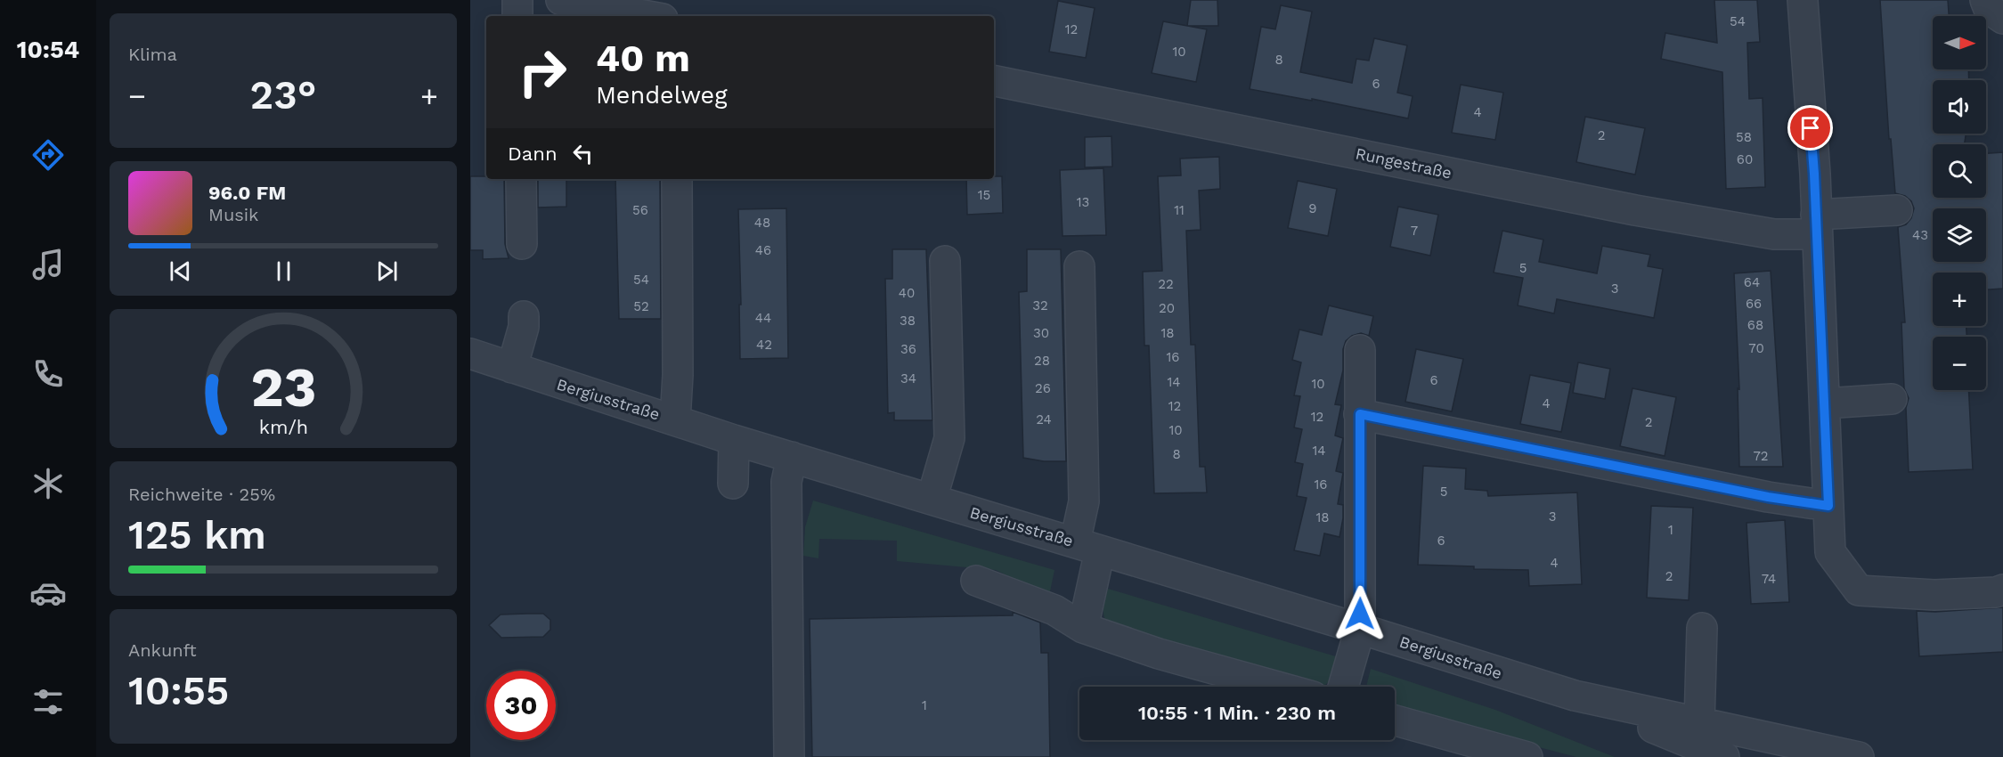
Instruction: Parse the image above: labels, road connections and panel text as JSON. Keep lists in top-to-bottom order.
{
  "streets": {
    "street": ["Rungestraße", "Bergiusstraße"]
  },
  "house_numbers": [
    "54",
    "12",
    "10",
    "8",
    "6",
    "4",
    "2",
    "58",
    "60",
    "15",
    "13",
    "9",
    "56",
    "11",
    "48",
    "7",
    "43",
    "46",
    "5",
    "54",
    "64",
    "22",
    "3",
    "40",
    "66",
    "32",
    "52",
    "20",
    "44",
    "38",
    "68",
    "30",
    "18",
    "42",
    "70",
    "36",
    "16",
    "28",
    "34",
    "6",
    "14",
    "10",
    "26",
    "4",
    "12",
    "12",
    "24",
    "2",
    "10",
    "14",
    "8",
    "72",
    "16",
    "5",
    "3",
    "18",
    "1",
    "6",
    "4",
    "2",
    "74",
    "1"
  ],
  "north": "right",
  "page": {
    "tabs": "10:54",
    "tile": [
      "Klima",
      ["Reichweite · 25%", "125 km"],
      ["Ankunft", "10:55"]
    ],
    "map_buttons": ["+", "−"],
    "turn": ["40 m", "Mendelweg"],
    "heat": ["−", "23°", "+"],
    "then": "Dann",
    "song": ["96.0 FM", "Musik"],
    "limit": "30",
    "trip": "10:55 · 1 Min. · 230 m",
    "gauge": ["23", "km/h"]
  }
}
